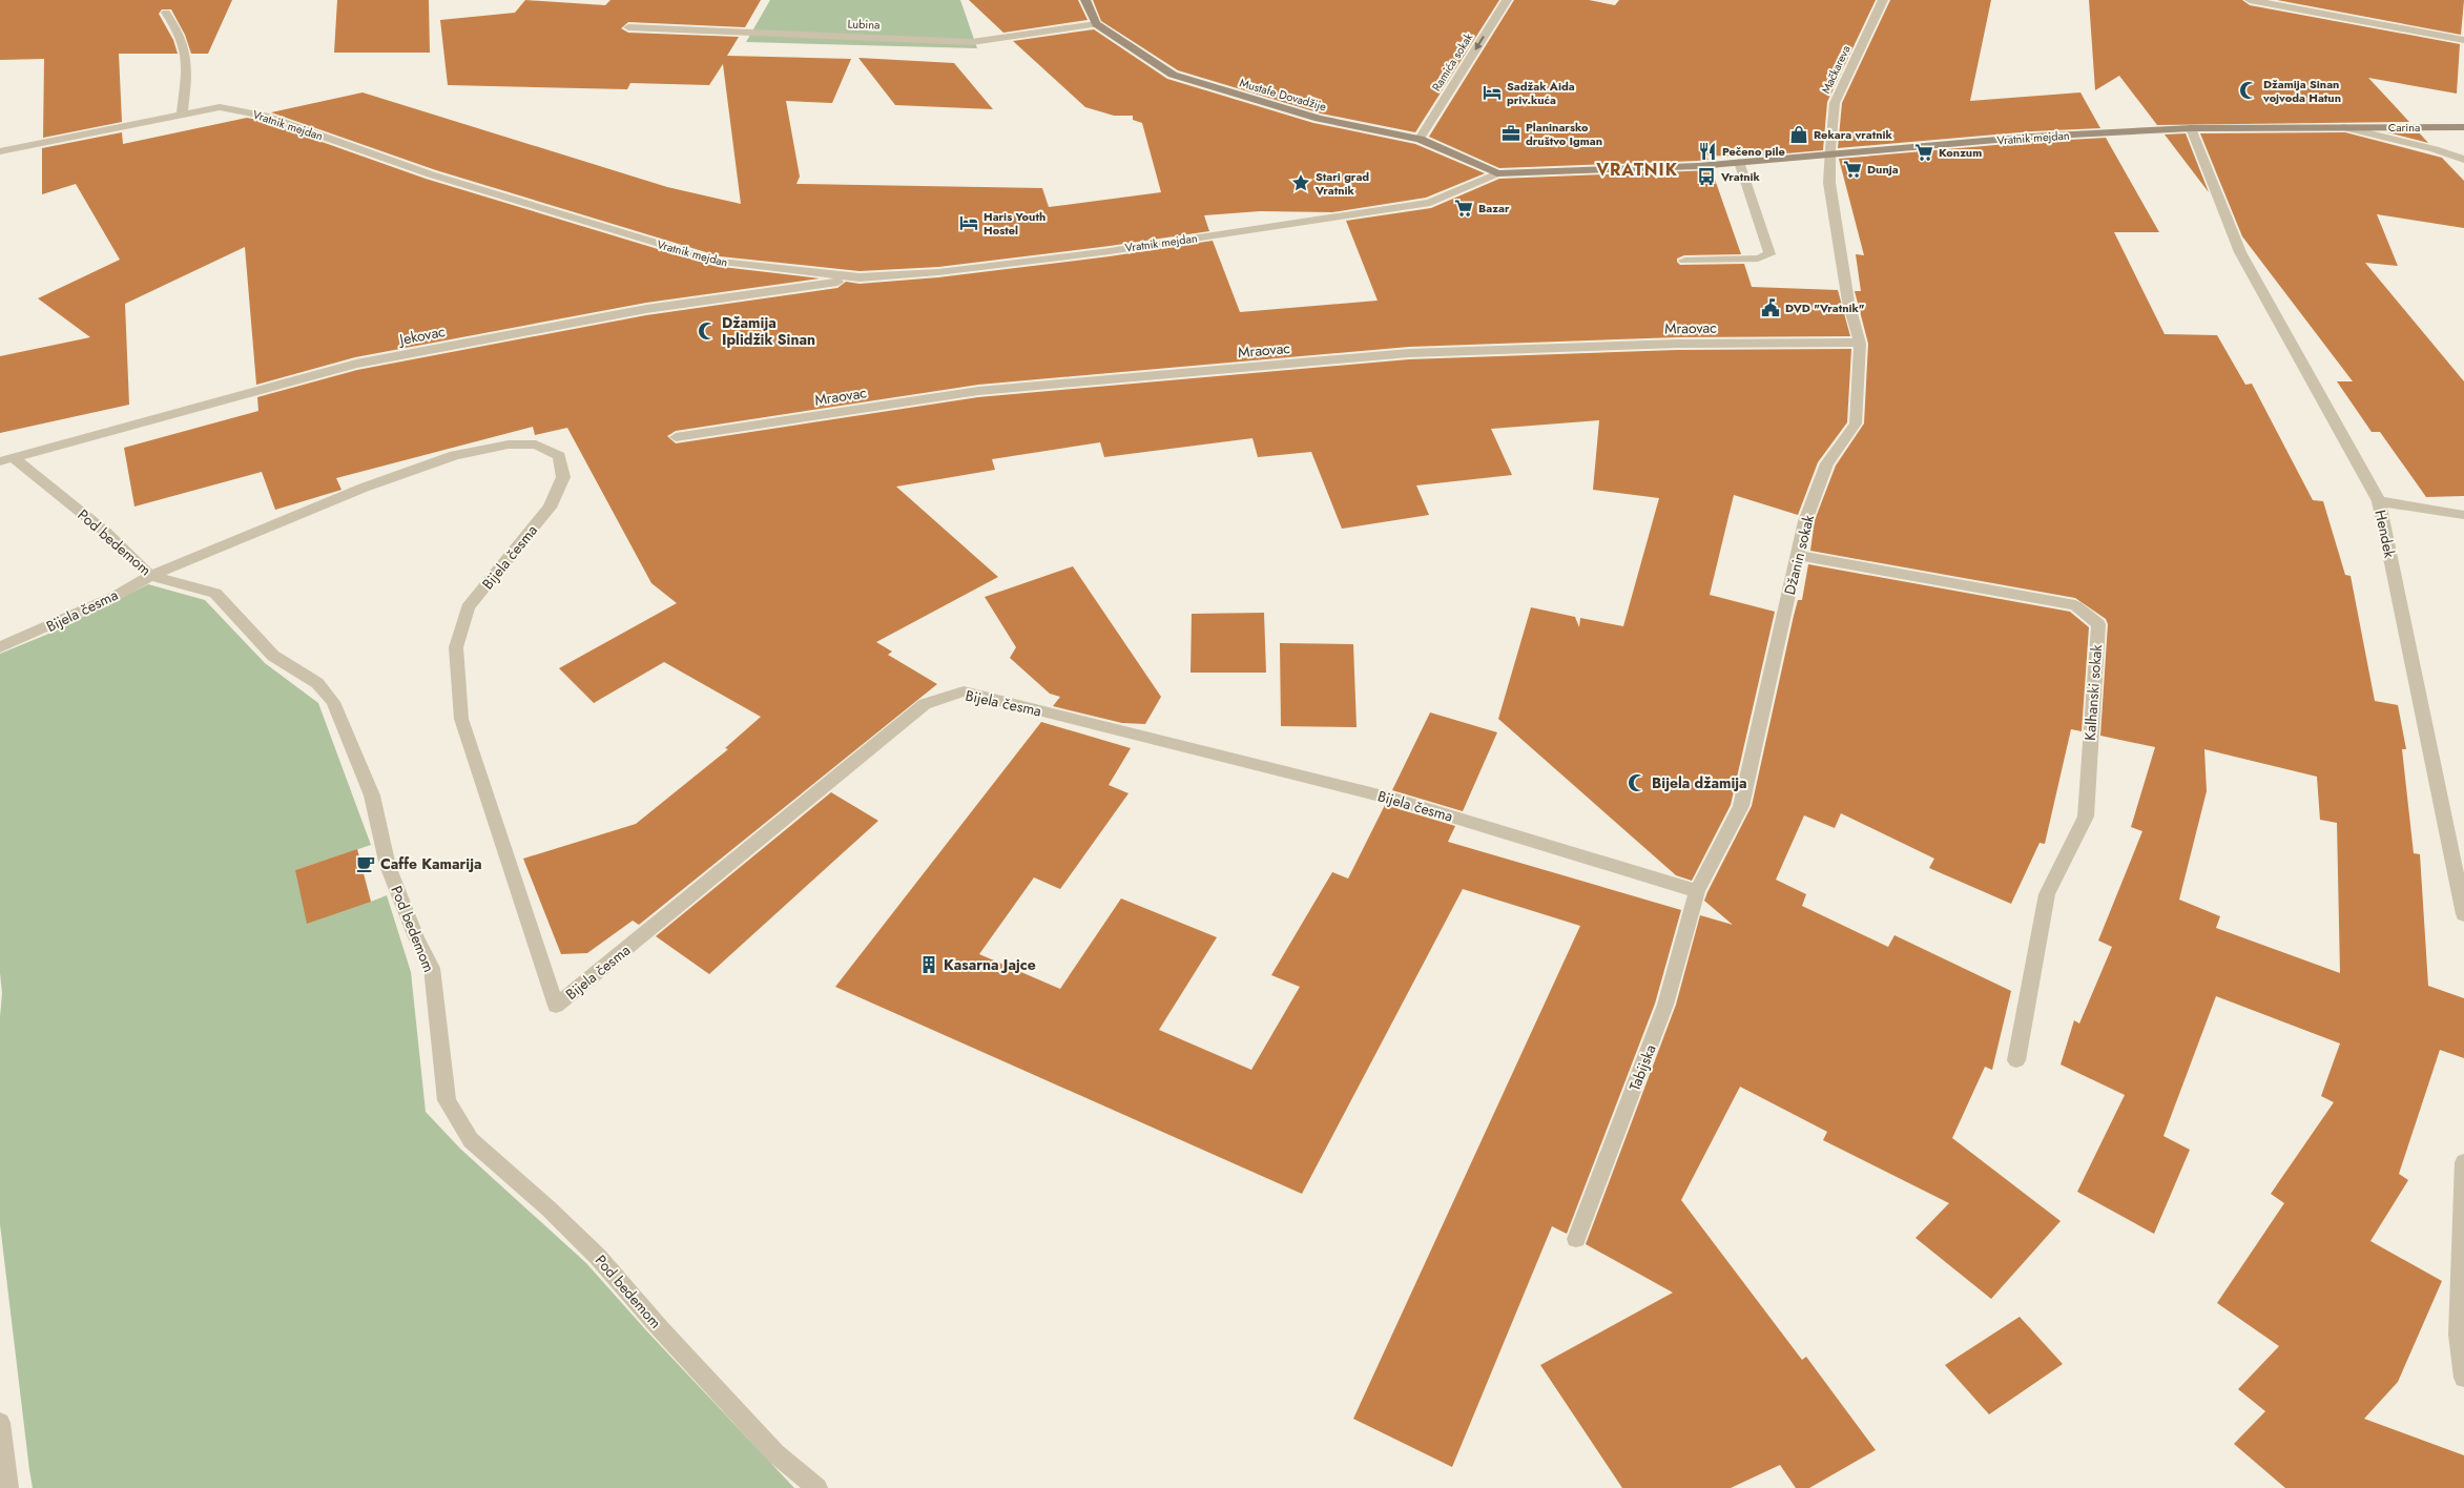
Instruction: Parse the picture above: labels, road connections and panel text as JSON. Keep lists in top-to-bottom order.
{
  "streets": {
    "street": [
      "Lubina",
      "Ramića sokak",
      "Mačkareva",
      "Mustafe Dovadžije",
      "Vratnik mejdan",
      "Carina",
      "Mraovac",
      "Jekovac",
      "Hendek",
      "Pod bedemom",
      "Džanin sokak",
      "Bijela česma",
      "Kalhanski sokak",
      "Tabijska"
    ]
  },
  "crossings": [
    ["Lubina", "Mustafe Dovadžije"],
    ["Ramića sokak", "Mustafe Dovadžije"],
    ["Mačkareva", "Vratnik mejdan"],
    ["Mačkareva", "Džanin sokak"],
    ["Mustafe Dovadžije", "Vratnik mejdan"],
    ["Vratnik mejdan", "Carina"],
    ["Vratnik mejdan", "Jekovac"],
    ["Vratnik mejdan", "Hendek"],
    ["Vratnik mejdan", "Džanin sokak"],
    ["Mraovac", "Džanin sokak"],
    ["Jekovac", "Pod bedemom"],
    ["Pod bedemom", "Bijela česma"],
    ["Džanin sokak", "Bijela česma"],
    ["Džanin sokak", "Kalhanski sokak"],
    ["Džanin sokak", "Tabijska"],
    ["Bijela česma", "Tabijska"]
  ],
  "one_way": ["Ramića sokak"],
  "districts": ["VRATNIK"],
  "places": {
    "mosque": ["Džamija Sinan vojvoda Hatun", "Džamija Iplidžik Sinan", "Bijela džamija"],
    "hotel": ["Sadžak Aida priv.kuća", "Haris Youth Hostel"],
    "office": ["Planinarsko društvo Igman"],
    "shop": ["Rekara vratnik"],
    "restaurant": ["Pečeno pile"],
    "supermarket": ["Konzum", "Dunja", "Bazar"],
    "bus stop": ["Vratnik"],
    "place": ["Stari grad Vratnik"],
    "public building": ["DVD \"Vratnik\""],
    "cafe": ["Caffe Kamarija"],
    "building": ["Kasarna Jajce"]
  }
}
